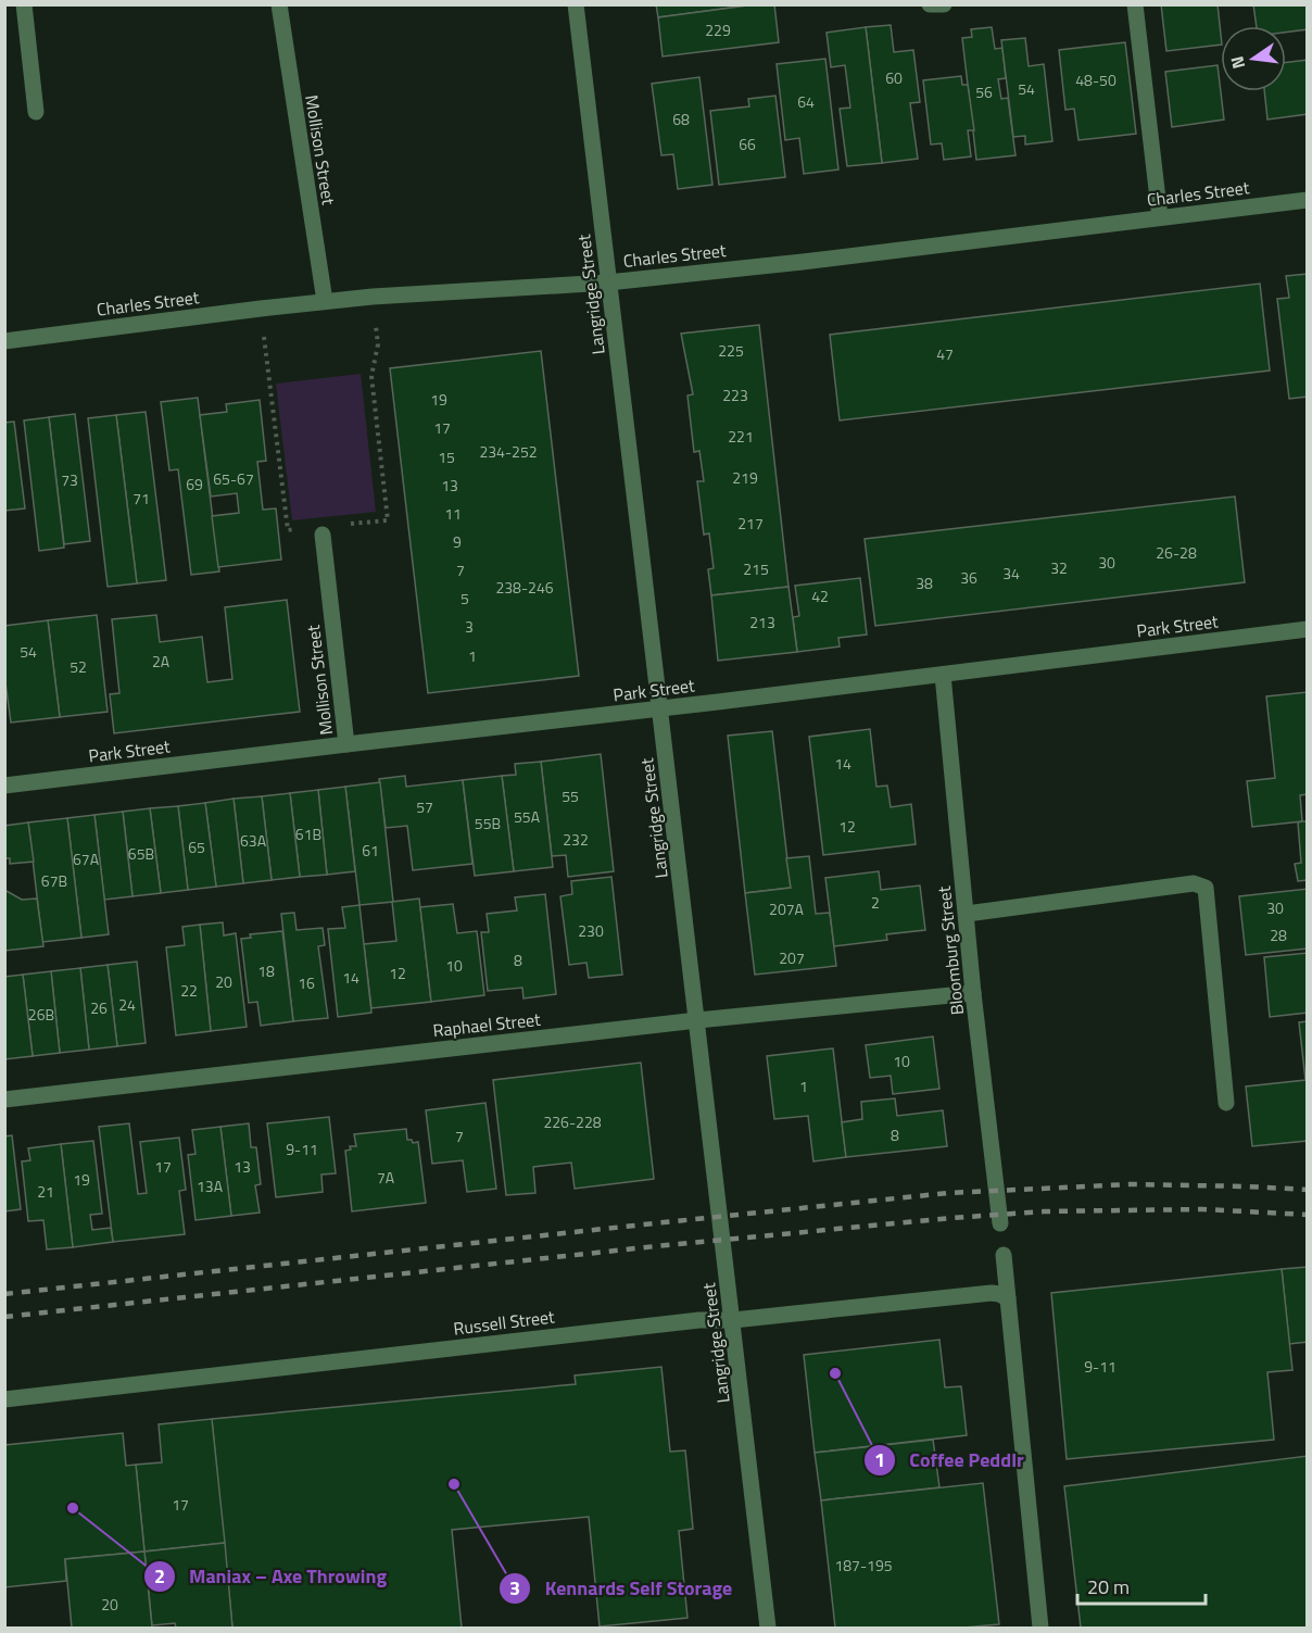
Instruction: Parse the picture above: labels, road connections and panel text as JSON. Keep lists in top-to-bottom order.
{
  "streets": {
    "street": [
      "Mollison Street",
      "Charles Street",
      "Langridge Street",
      "Park Street",
      "Bloomburg Street",
      "Raphael Street",
      "Russell Street"
    ]
  },
  "crossings": [
    ["Mollison Street", "Charles Street"],
    ["Mollison Street", "Park Street"],
    ["Charles Street", "Langridge Street"],
    ["Langridge Street", "Park Street"],
    ["Langridge Street", "Raphael Street"],
    ["Langridge Street", "Russell Street"],
    ["Park Street", "Bloomburg Street"],
    ["Bloomburg Street", "Raphael Street"]
  ],
  "places": ["Coffee Peddlr", "Kennards Self Storage", "Maniax – Axe Throwing"],
  "house_numbers": [
    "229",
    "60",
    "48-50",
    "54",
    "56",
    "64",
    "68",
    "66",
    "225",
    "47",
    "223",
    "19",
    "17",
    "221",
    "234-252",
    "15",
    "219",
    "65-67",
    "73",
    "69",
    "13",
    "71",
    "11",
    "217",
    "9",
    "26-28",
    "30",
    "32",
    "215",
    "7",
    "34",
    "36",
    "38",
    "238-246",
    "42",
    "5",
    "213",
    "3",
    "54",
    "1",
    "2A",
    "52",
    "14",
    "55",
    "57",
    "55A",
    "55B",
    "12",
    "61B",
    "232",
    "63A",
    "65",
    "61",
    "65B",
    "67A",
    "67B",
    "2",
    "30",
    "207A",
    "230",
    "28",
    "207",
    "8",
    "10",
    "18",
    "12",
    "14",
    "20",
    "16",
    "22",
    "24",
    "26",
    "26B",
    "10",
    "1",
    "226-228",
    "8",
    "7",
    "9-11",
    "17",
    "13",
    "7A",
    "19",
    "13A",
    "21",
    "9-11",
    "17",
    "187-195",
    "20"
  ],
  "scale_bar": "20 m",
  "north": "left"
}
